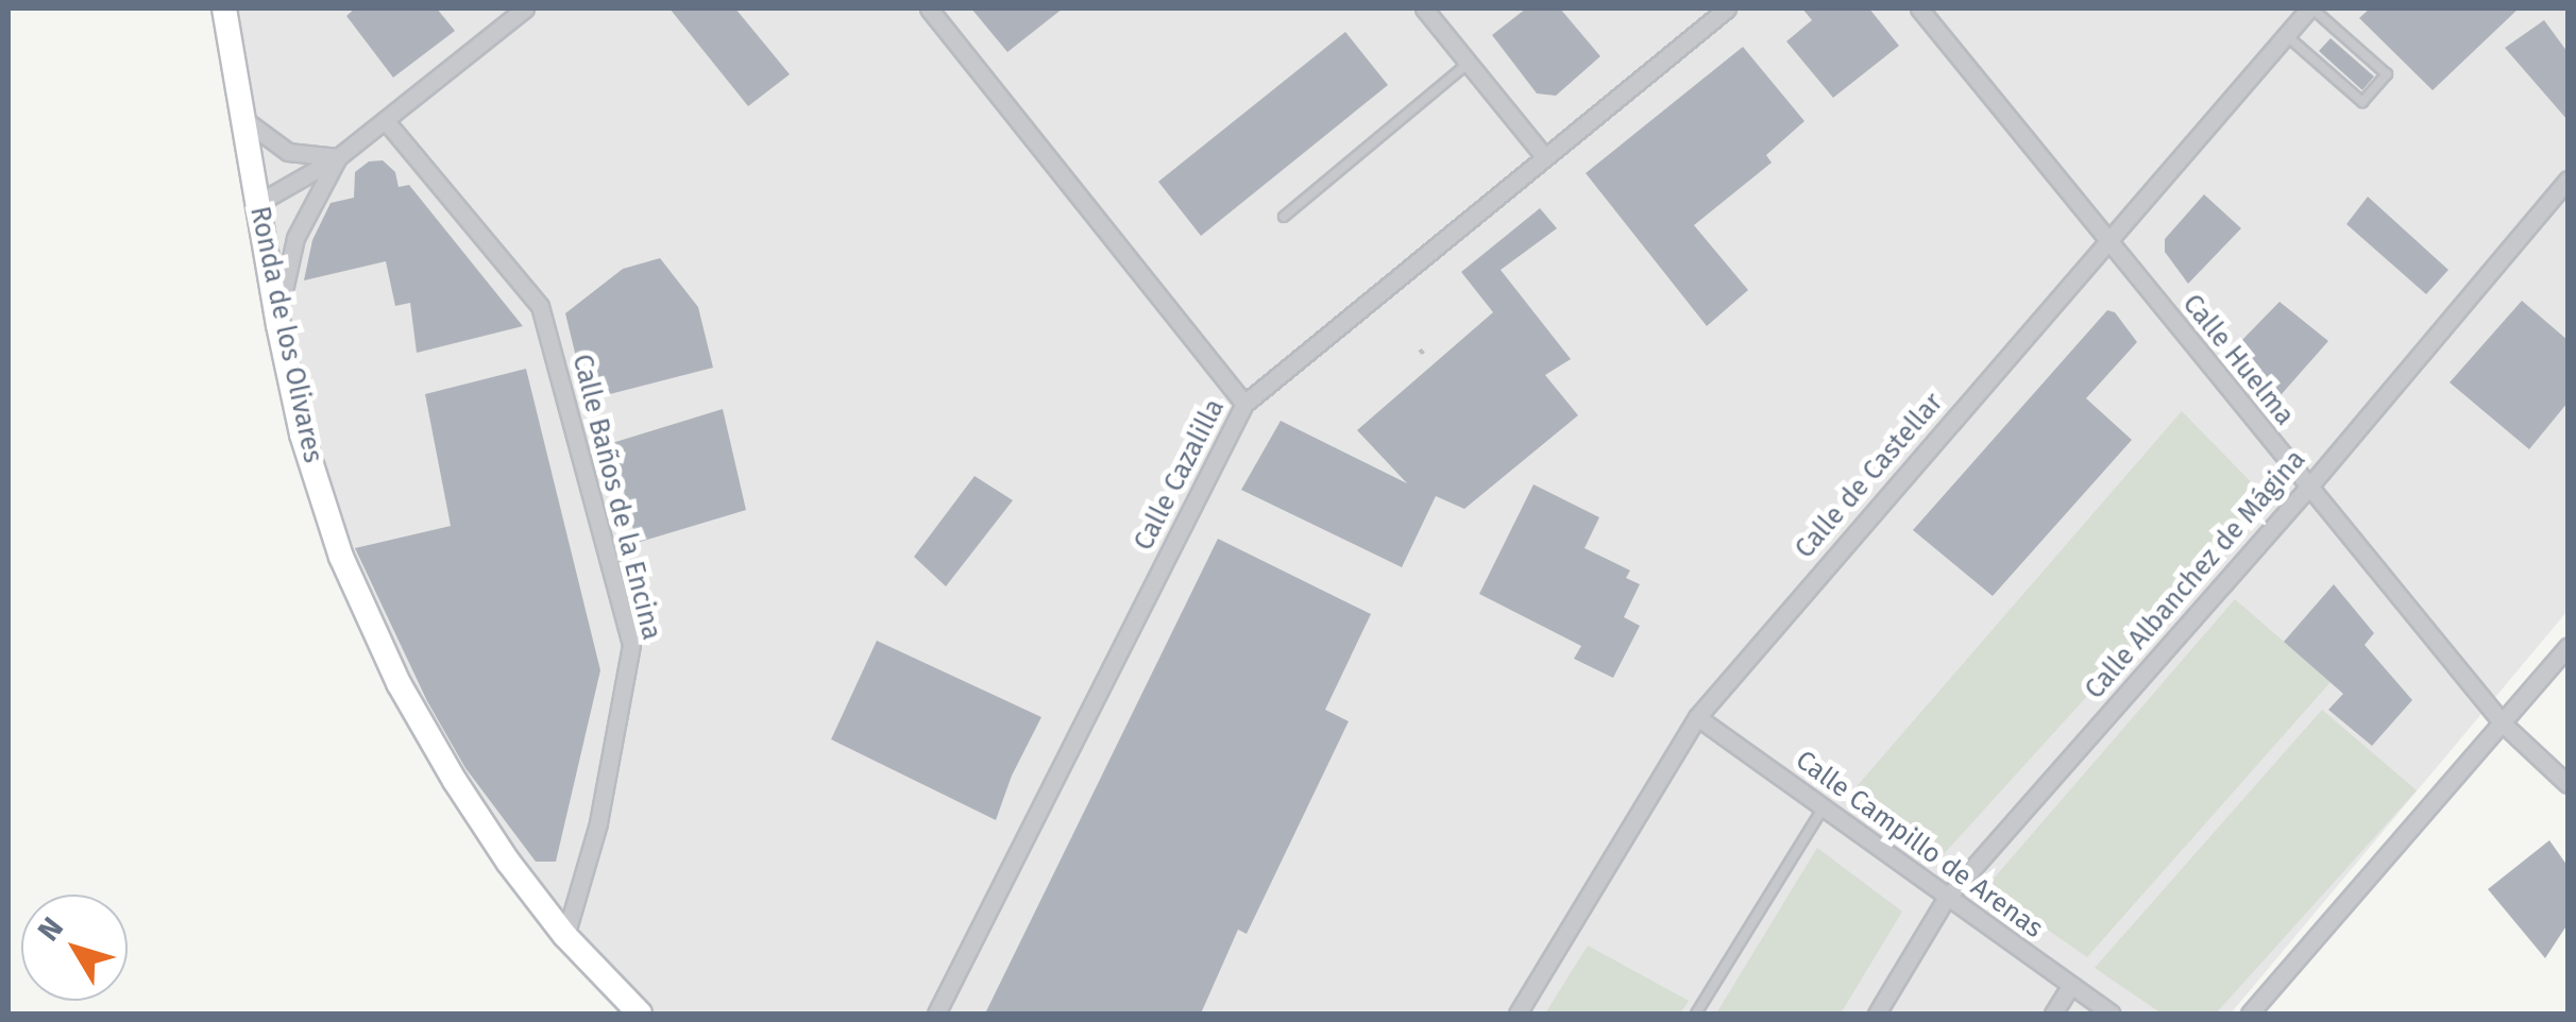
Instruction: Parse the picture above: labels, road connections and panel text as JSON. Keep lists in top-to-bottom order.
{
  "streets": {
    "main road": ["Ronda de los Olivares"],
    "street": [
      "Calle Huelma",
      "Calle Cazalilla",
      "Calle de Castellar",
      "Calle Baños de la Encina",
      "Calle Albanchez de Mágina",
      "Calle Campillo de Arenas"
    ]
  },
  "crossings": [
    ["Ronda de los Olivares", "Calle Baños de la Encina"],
    ["Calle Huelma", "Calle de Castellar"],
    ["Calle Huelma", "Calle Albanchez de Mágina"],
    ["Calle de Castellar", "Calle Campillo de Arenas"],
    ["Calle Albanchez de Mágina", "Calle Campillo de Arenas"]
  ],
  "north": "top left"
}
